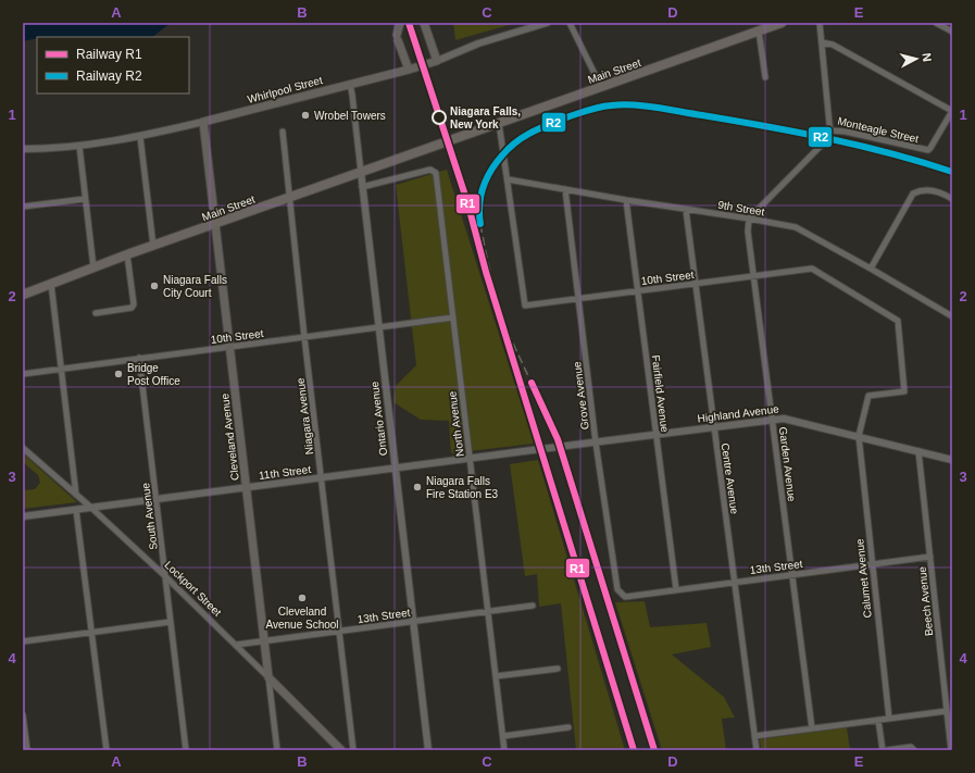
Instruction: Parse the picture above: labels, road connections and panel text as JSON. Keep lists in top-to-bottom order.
{
  "streets": {
    "main road": [
      "Main Street",
      "Whirlpool Street",
      "Cleveland Avenue",
      "Lockport Street"
    ],
    "street": [
      "Monteagle Street",
      "9th Street",
      "10th Street",
      "Fairfield Avenue",
      "Grove Avenue",
      "Highland Avenue",
      "Niagara Avenue",
      "Ontario Avenue",
      "North Avenue",
      "Garden Avenue",
      "11th Street",
      "Centre Avenue",
      "South Avenue",
      "13th Street",
      "Calumet Avenue",
      "Beech Avenue"
    ]
  },
  "crossings": [
    ["Main Street", "Niagara Avenue"],
    ["Main Street", "Ontario Avenue"],
    ["Main Street", "Cleveland Avenue"],
    ["Whirlpool Street", "Ontario Avenue"],
    ["Whirlpool Street", "Cleveland Avenue"],
    ["9th Street", "10th Street"],
    ["9th Street", "Fairfield Avenue"],
    ["9th Street", "Grove Avenue"],
    ["9th Street", "Garden Avenue"],
    ["9th Street", "Centre Avenue"],
    ["10th Street", "Fairfield Avenue"],
    ["10th Street", "Grove Avenue"],
    ["10th Street", "Niagara Avenue"],
    ["10th Street", "Ontario Avenue"],
    ["10th Street", "North Avenue"],
    ["10th Street", "Cleveland Avenue"],
    ["10th Street", "Garden Avenue"],
    ["10th Street", "Centre Avenue"],
    ["10th Street", "South Avenue"],
    ["10th Street", "Calumet Avenue"],
    ["Fairfield Avenue", "Highland Avenue"],
    ["Fairfield Avenue", "13th Street"],
    ["Grove Avenue", "Highland Avenue"],
    ["Grove Avenue", "13th Street"],
    ["Highland Avenue", "Garden Avenue"],
    ["Highland Avenue", "11th Street"],
    ["Highland Avenue", "Centre Avenue"],
    ["Highland Avenue", "Calumet Avenue"],
    ["Highland Avenue", "Beech Avenue"],
    ["Niagara Avenue", "11th Street"],
    ["Niagara Avenue", "13th Street"],
    ["Ontario Avenue", "North Avenue"],
    ["Ontario Avenue", "11th Street"],
    ["Ontario Avenue", "13th Street"],
    ["North Avenue", "11th Street"],
    ["North Avenue", "13th Street"],
    ["Cleveland Avenue", "11th Street"],
    ["Cleveland Avenue", "13th Street"],
    ["Cleveland Avenue", "Lockport Street"],
    ["Garden Avenue", "13th Street"],
    ["11th Street", "South Avenue"],
    ["11th Street", "Lockport Street"],
    ["Centre Avenue", "13th Street"],
    ["South Avenue", "Lockport Street"],
    ["13th Street", "Calumet Avenue"],
    ["13th Street", "Lockport Street"],
    ["13th Street", "Beech Avenue"]
  ],
  "places": [
    "Wrobel Towers",
    "Niagara Falls, New York",
    "Niagara Falls City Court",
    "Bridge Post Office",
    "Niagara Falls Fire Station E3",
    "Cleveland Avenue School"
  ],
  "lines": ["rail line R1", "rail line R2"],
  "legend": ["Railway R1", "Railway R2"],
  "north": "right",
  "grid": {
    "columns": [
      "A",
      "B",
      "C",
      "D",
      "E"
    ],
    "rows": [
      "1",
      "2",
      "3",
      "4"
    ]
  }
}
